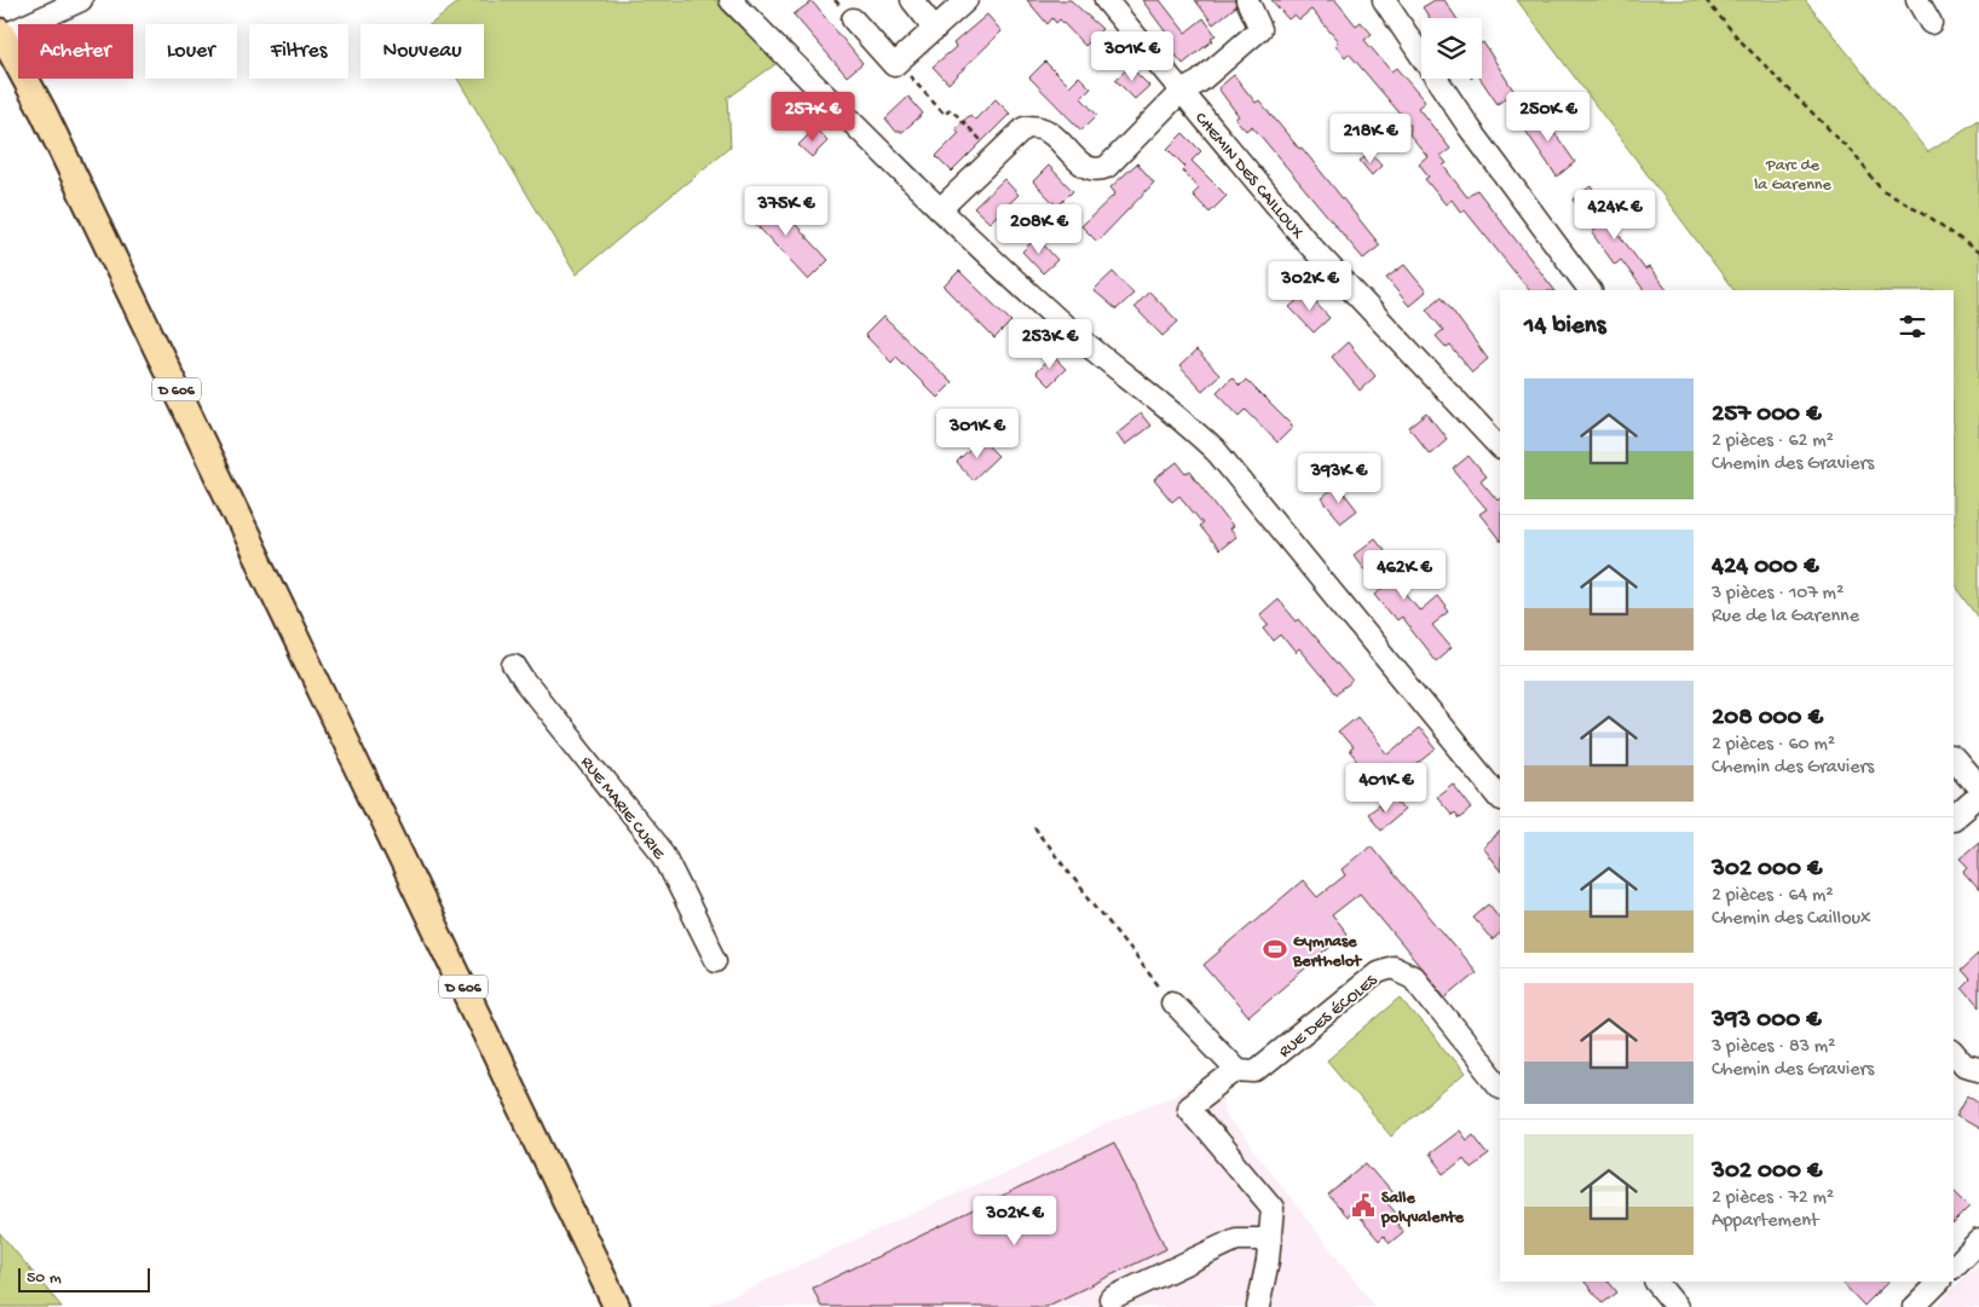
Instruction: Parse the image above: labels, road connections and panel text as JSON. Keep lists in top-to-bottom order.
{
  "streets": {
    "main road": ["D 606"],
    "street": ["CHEMIN DES CAILLOUX", "RUE MARIE CURIE", "RUE DES ÉCOLES"]
  },
  "parks": ["Parc de la Garenne"],
  "places": {
    "sports": ["Gymnase Berthelot"],
    "public building": ["Salle polyvalente"]
  },
  "scale_bar": "50 m",
  "page": {
    "chip": [
      "Acheter",
      "Louer",
      "Filtres",
      "Nouveau"
    ],
    "price": [
      "301K €",
      "257K €",
      "250K €",
      "218K €",
      "375K €",
      "424K €",
      "208K €",
      "302K €",
      "253K €",
      "301K €",
      "393K €",
      "462K €",
      "401K €",
      "302K €"
    ],
    "heading": "14 biens",
    "list": [
      {
        "name": "257 000 €",
        "note": "2 pièces · 62 m² · Chemin des Graviers"
      },
      {
        "name": "424 000 €",
        "note": "3 pièces · 107 m² · Rue de la Garenne"
      },
      {
        "name": "208 000 €",
        "note": "2 pièces · 60 m² · Chemin des Graviers"
      },
      {
        "name": "302 000 €",
        "note": "2 pièces · 64 m² · Chemin des Cailloux"
      },
      {
        "name": "393 000 €",
        "note": "3 pièces · 83 m² · Chemin des Graviers"
      },
      {
        "name": "302 000 €",
        "note": "2 pièces · 72 m² · Appartement"
      }
    ],
    "scale": "50 m"
  }
}
